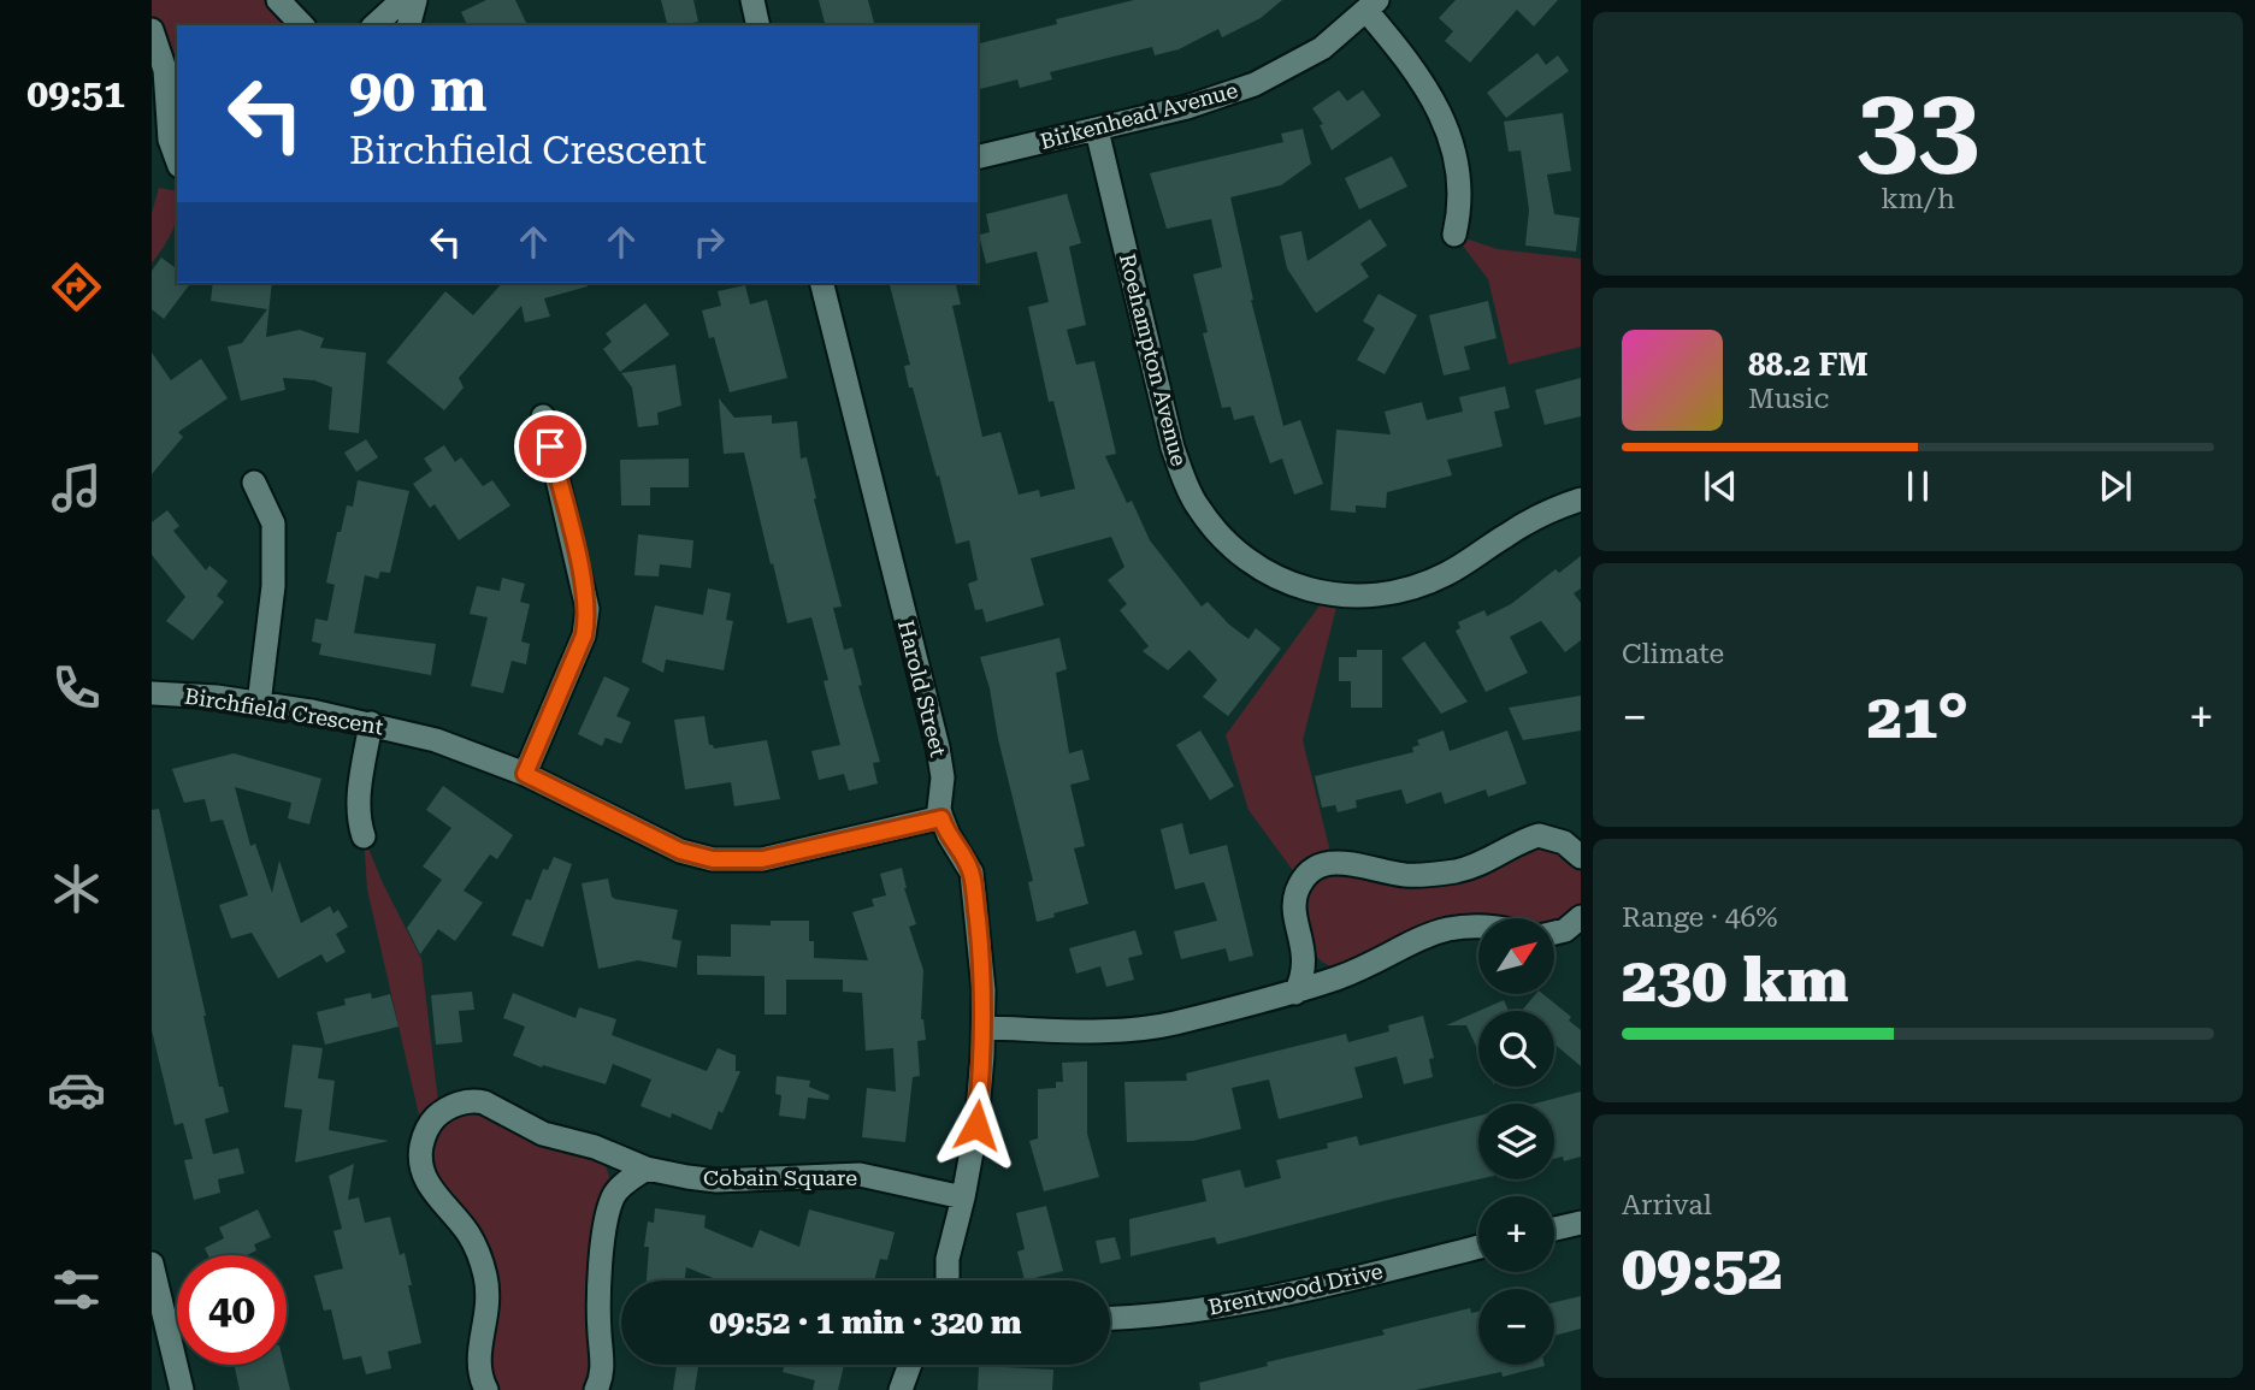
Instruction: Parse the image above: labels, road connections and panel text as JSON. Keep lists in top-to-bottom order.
{
  "streets": {
    "street": [
      "Birkenhead Avenue",
      "Roehampton Avenue",
      "Harold Street",
      "Birchfield Crescent",
      "Cobain Square",
      "Brentwood Drive"
    ]
  },
  "crossings": [
    ["Birkenhead Avenue", "Roehampton Avenue"],
    ["Harold Street", "Birchfield Crescent"]
  ],
  "north": "top right",
  "page": {
    "tabs": "09:51",
    "tile": [
      ["33", "km/h"],
      "Climate",
      ["Range · 46%", "230 km"],
      ["Arrival", "09:52"]
    ],
    "turn": ["90 m", "Birchfield Crescent"],
    "song": ["88.2 FM", "Music"],
    "heat": ["−", "21°", "+"],
    "map_buttons": ["+", "−"],
    "limit": "40",
    "trip": "09:52 · 1 min · 320 m"
  }
}
